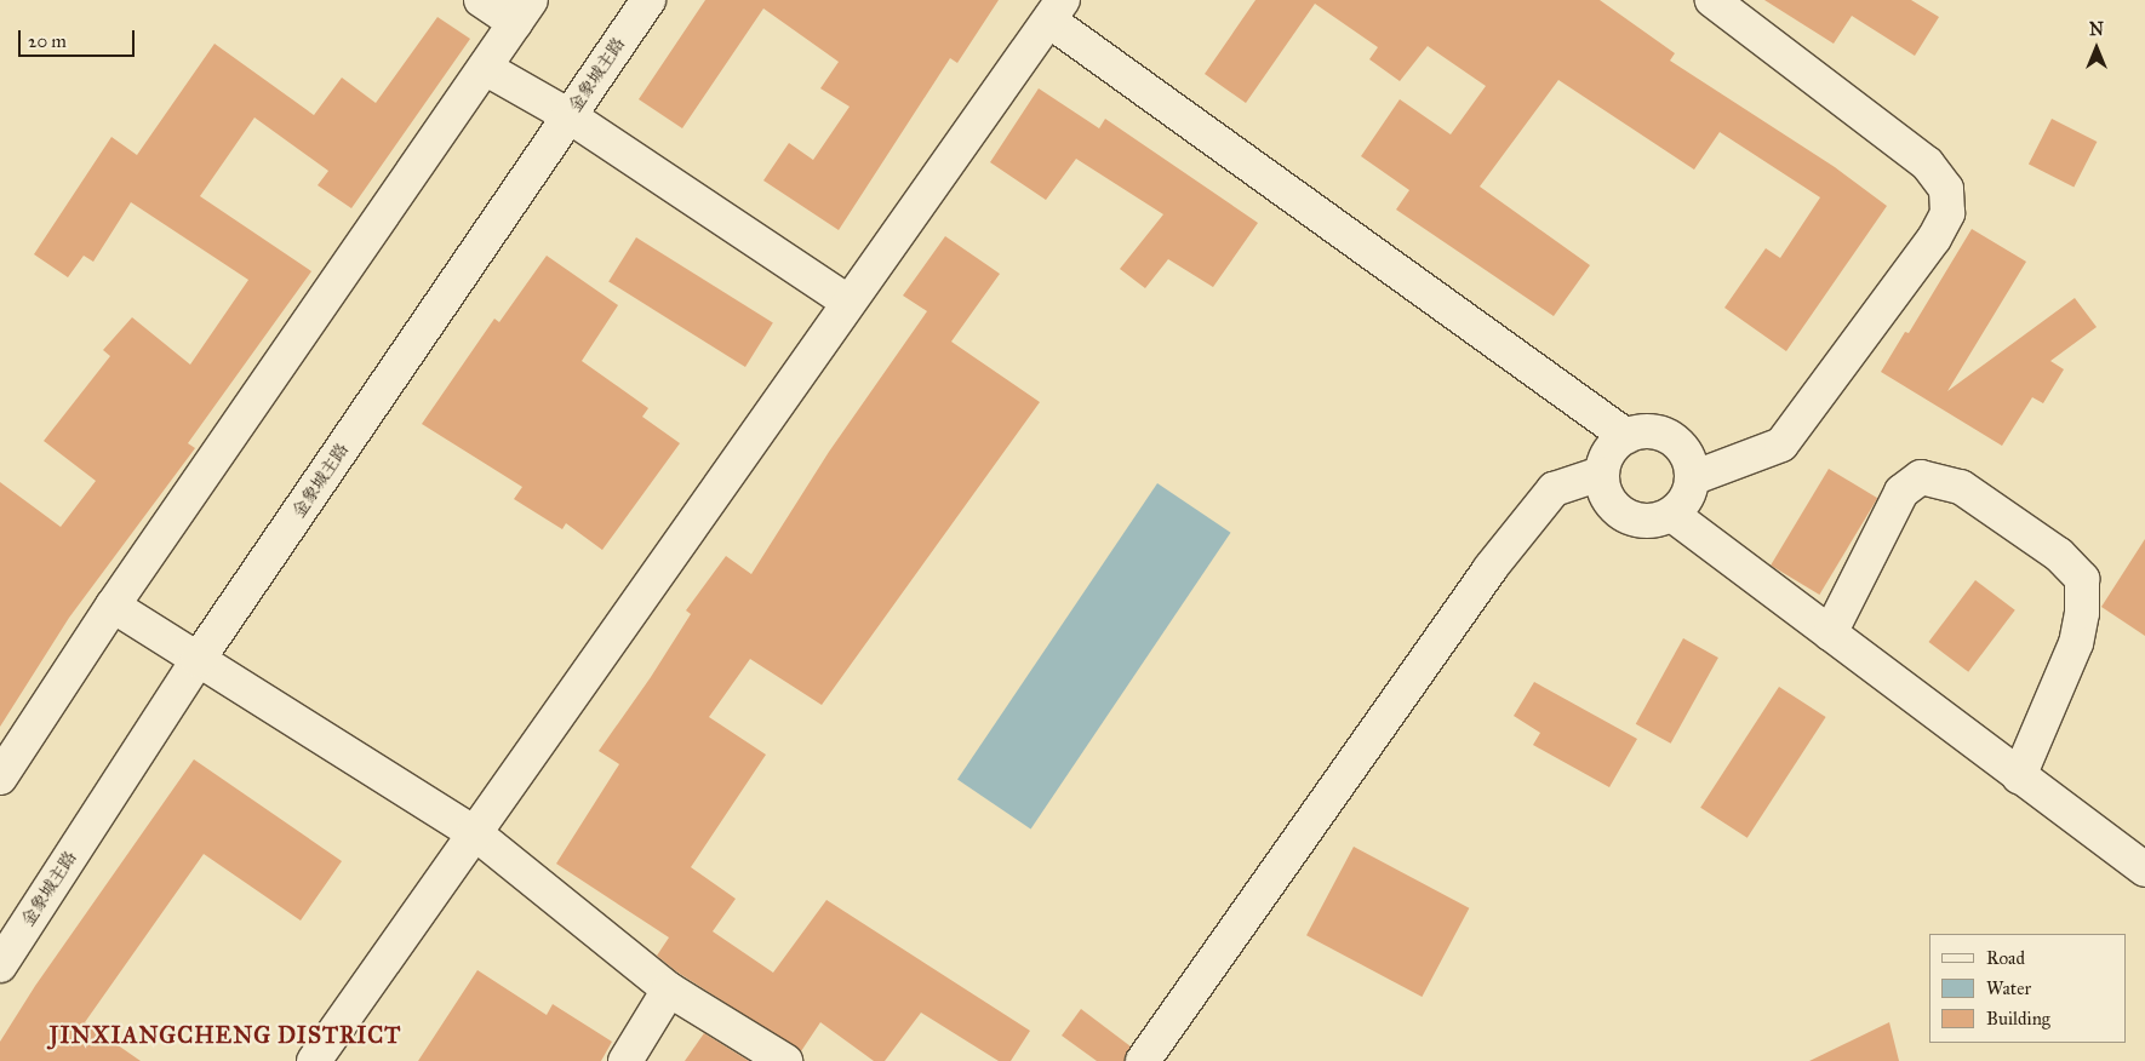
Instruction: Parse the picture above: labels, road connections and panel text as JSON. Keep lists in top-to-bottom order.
{
  "streets": {
    "street": ["金象城主路"]
  },
  "districts": ["JINXIANGCHENG DISTRICT"],
  "legend": ["Road", "Water", "Building"],
  "scale_bar": "20 m",
  "north": "top"
}
